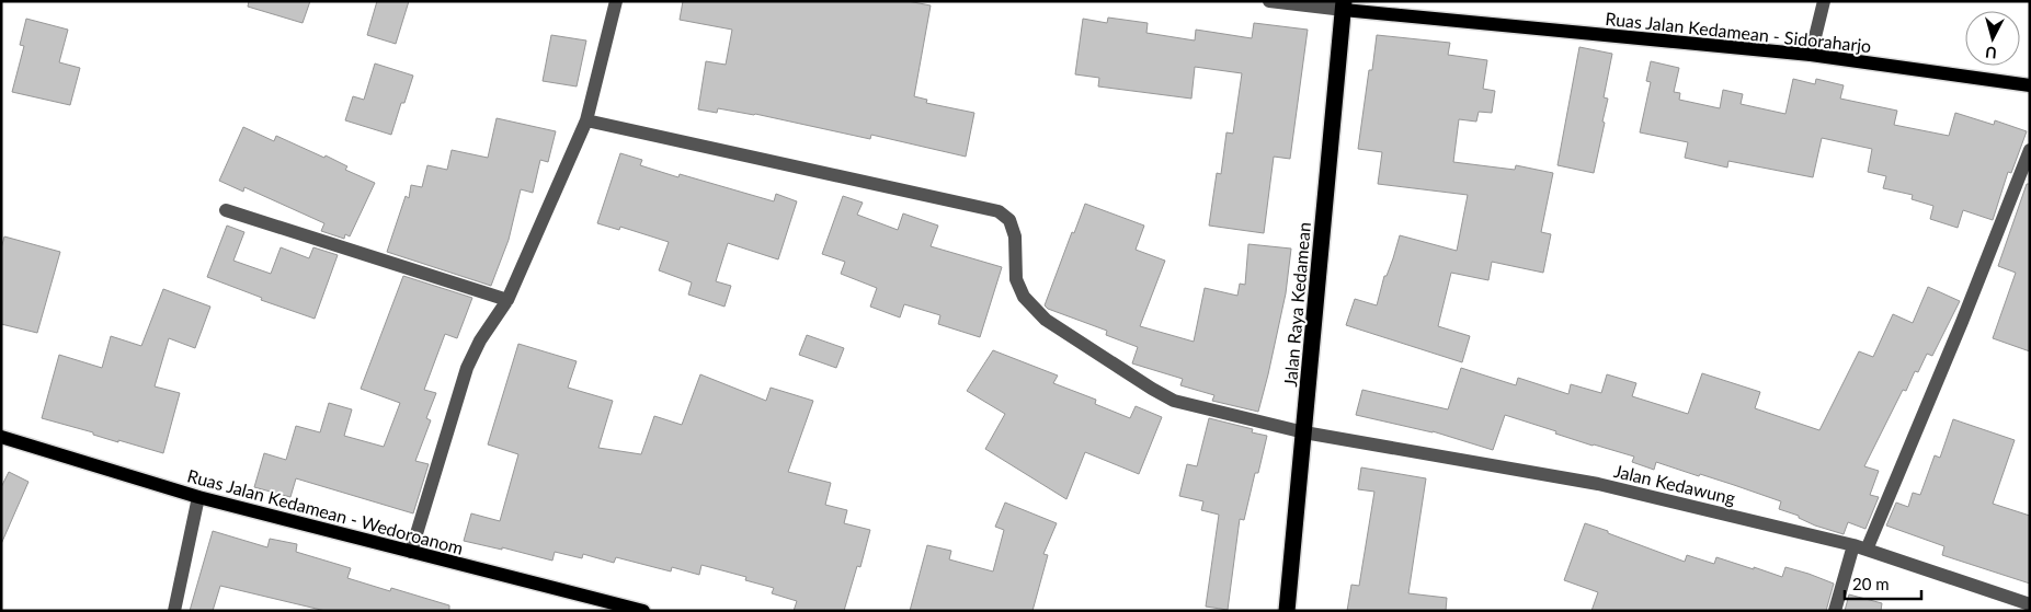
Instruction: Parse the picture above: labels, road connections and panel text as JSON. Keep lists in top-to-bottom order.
{
  "streets": {
    "highway": ["Jalan Raya Kedamean"],
    "main road": ["Ruas Jalan Kedamean - Sidoraharjo", "Ruas Jalan Kedamean - Wedoroanom"],
    "street": ["Jalan Kedawung"]
  },
  "crossings": [
    ["Ruas Jalan Kedamean - Sidoraharjo", "Jalan Raya Kedamean"],
    ["Jalan Raya Kedamean", "Jalan Kedawung"]
  ],
  "scale_bar": "20 m",
  "north": "bottom"
}
